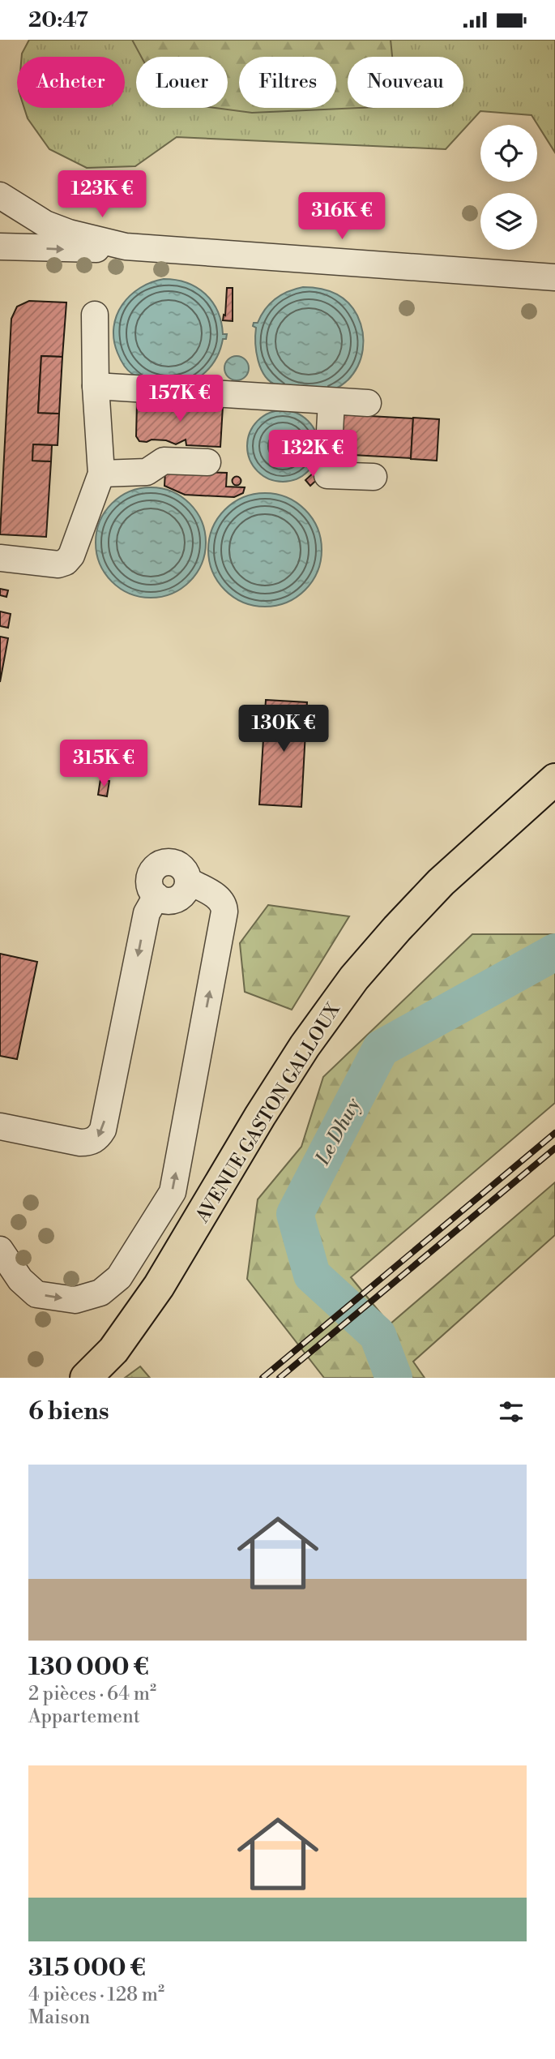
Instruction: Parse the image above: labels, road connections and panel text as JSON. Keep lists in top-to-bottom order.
{
  "streets": {
    "main road": ["AVENUE GASTON GALLOUX"]
  },
  "water": ["Le Dhuy"],
  "page": {
    "status": "20:47",
    "chip": [
      "Acheter",
      "Louer",
      "Filtres",
      "Nouveau"
    ],
    "price": [
      "123K €",
      "316K €",
      "157K €",
      "132K €",
      "130K €",
      "315K €"
    ],
    "heading": "6 biens",
    "list": [
      {
        "name": "130 000 €",
        "note": "2 pièces · 64 m² · Appartement"
      },
      {
        "name": "315 000 €",
        "note": "4 pièces · 128 m² · Maison"
      }
    ]
  }
}
